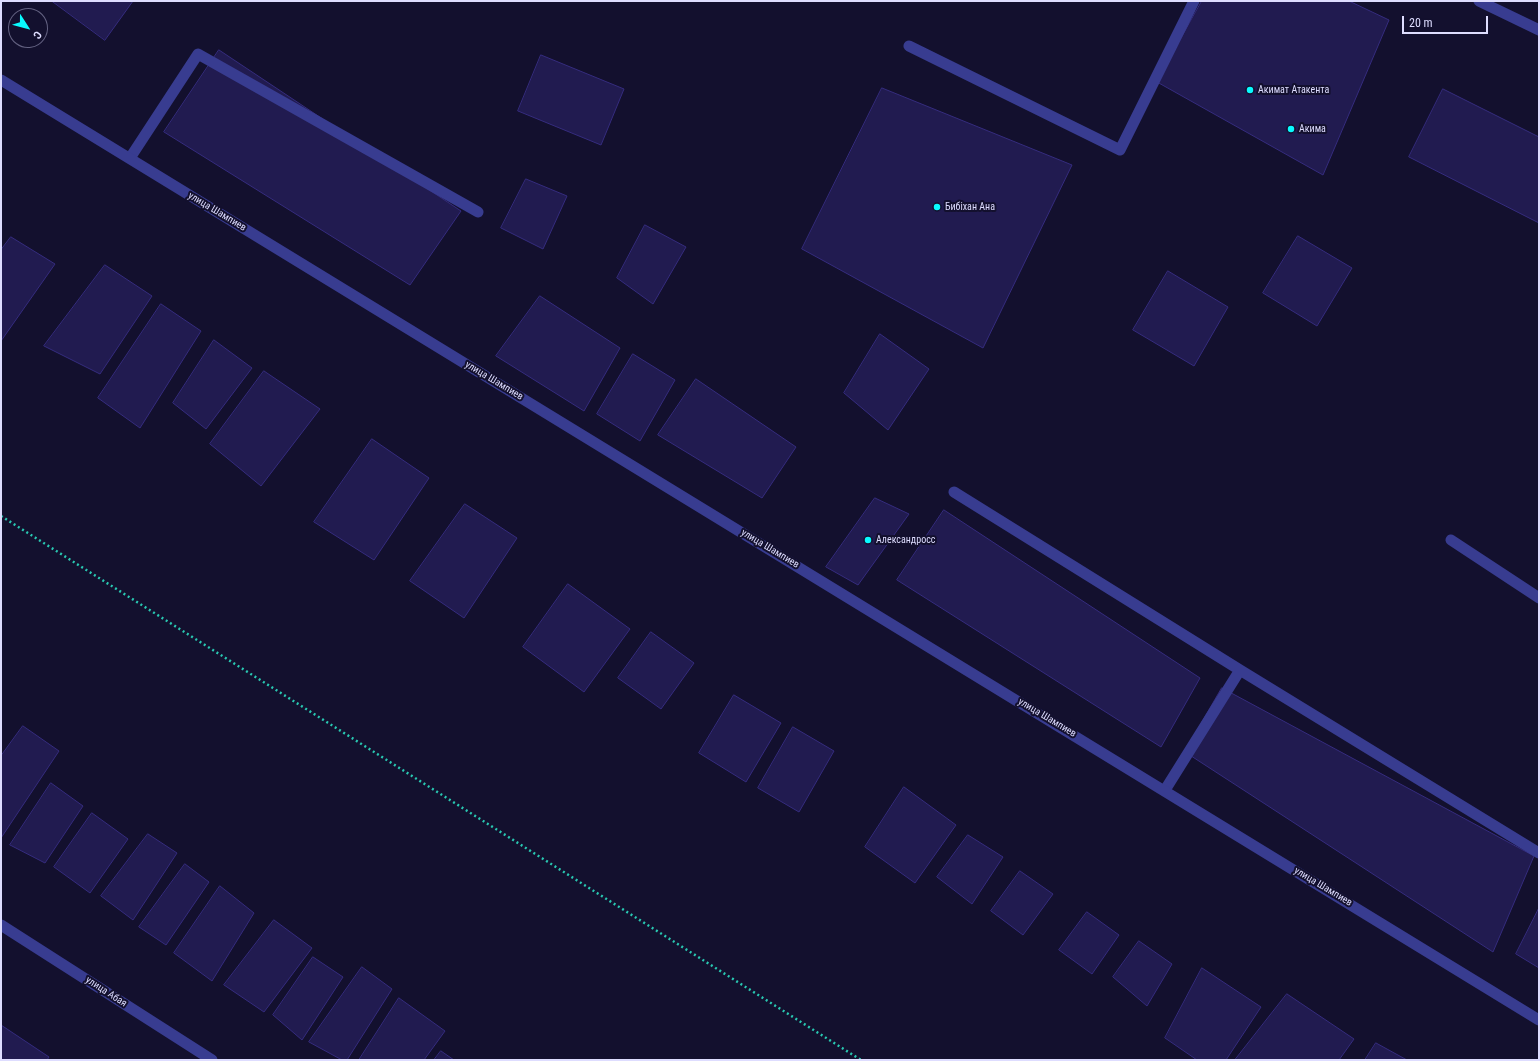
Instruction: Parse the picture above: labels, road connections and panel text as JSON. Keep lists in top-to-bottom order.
{
  "streets": {
    "street": ["улица Шампиев", "улица Абая"]
  },
  "places": [
    "Акимат Атакента",
    "Акима",
    "Бибіхан Ана",
    "Александросс"
  ],
  "scale_bar": "20 m",
  "north": "bottom right"
}
